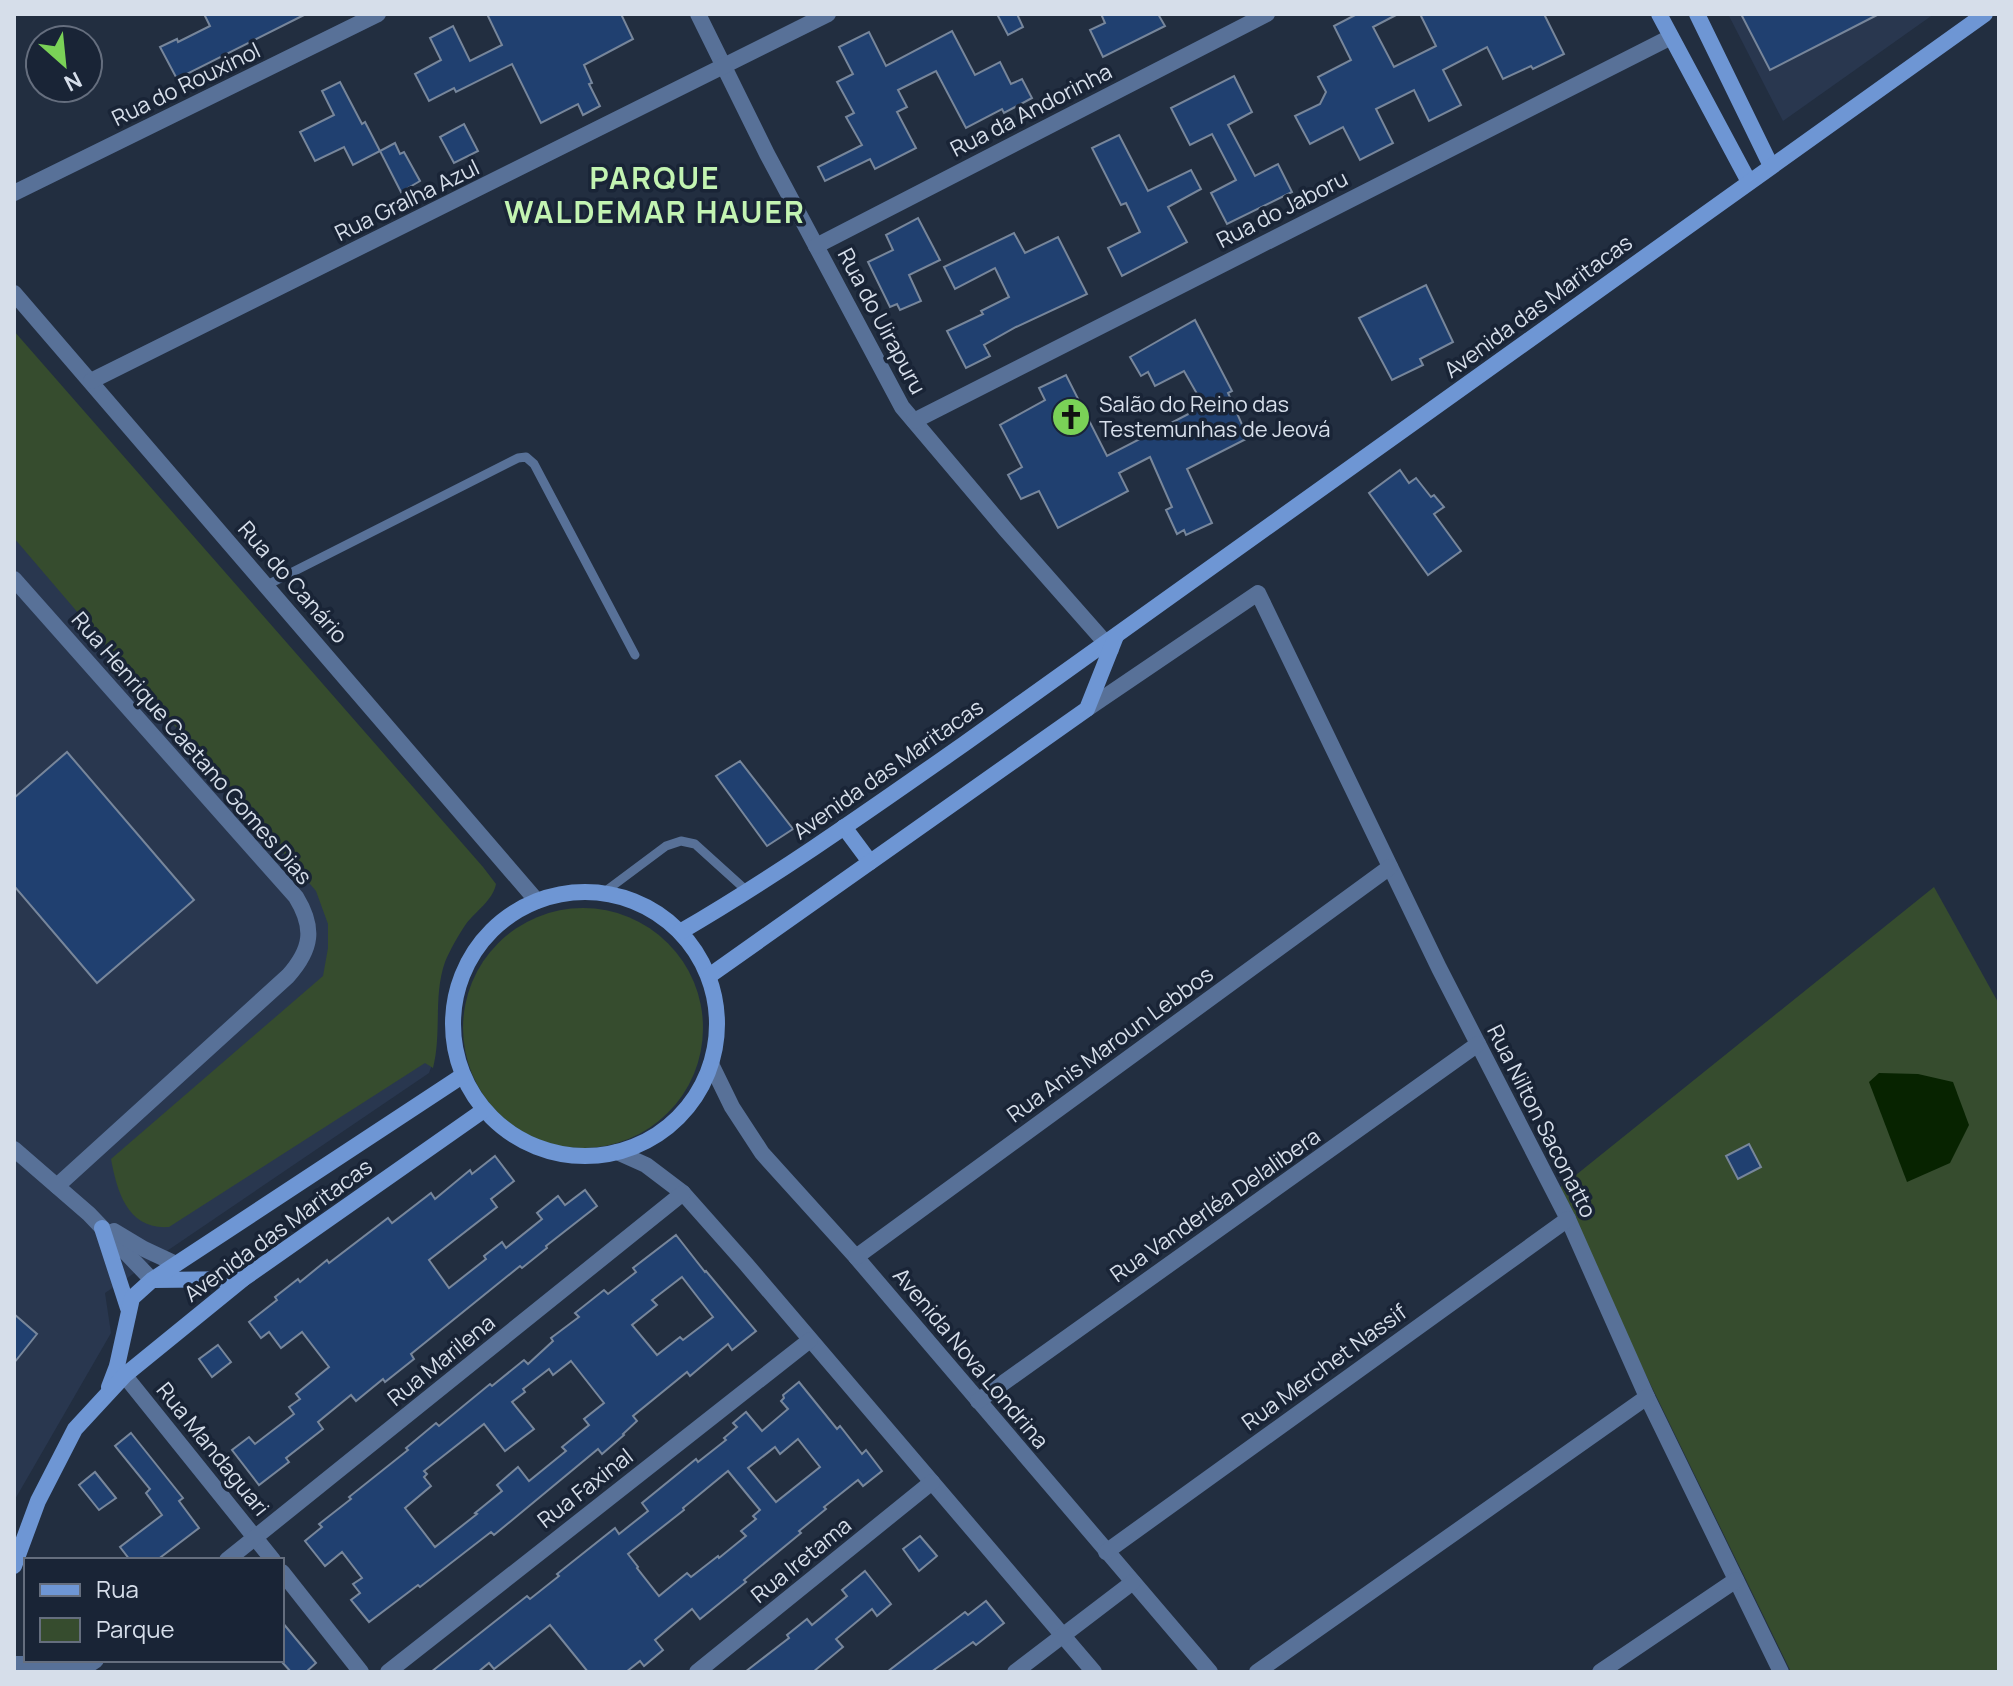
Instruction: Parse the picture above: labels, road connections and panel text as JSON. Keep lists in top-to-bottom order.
{
  "streets": {
    "street": [
      "Rua do Rouxinol",
      "Rua da Andorinha",
      "Rua Gralha Azul",
      "Rua do Jaboru",
      "Avenida das Maritacas",
      "Rua do Uirapuru",
      "Rua do Canário",
      "Rua Henrique Caetano Gomes Dias",
      "Rua Anis Maroun Lebbos",
      "Rua Nilton Saconatto",
      "Rua Vanderléa Delalibera",
      "Avenida Nova Londrina",
      "Rua Marilena",
      "Rua Merchet Nassif",
      "Rua Mandaguari",
      "Rua Faxinal",
      "Rua Iretama"
    ]
  },
  "crossings": [
    ["Rua da Andorinha", "Rua do Uirapuru"],
    ["Rua Gralha Azul", "Rua do Uirapuru"],
    ["Rua Gralha Azul", "Rua do Canário"],
    ["Rua do Jaboru", "Rua do Uirapuru"],
    ["Avenida das Maritacas", "Rua do Uirapuru"],
    ["Avenida das Maritacas", "Rua do Canário"],
    ["Avenida das Maritacas", "Avenida Nova Londrina"],
    ["Avenida das Maritacas", "Rua Mandaguari"],
    ["Rua do Canário", "Avenida Nova Londrina"],
    ["Rua Anis Maroun Lebbos", "Rua Nilton Saconatto"],
    ["Rua Anis Maroun Lebbos", "Avenida Nova Londrina"],
    ["Rua Nilton Saconatto", "Rua Vanderléa Delalibera"],
    ["Rua Nilton Saconatto", "Rua Merchet Nassif"],
    ["Rua Vanderléa Delalibera", "Avenida Nova Londrina"],
    ["Avenida Nova Londrina", "Rua Merchet Nassif"],
    ["Rua Marilena", "Rua Mandaguari"]
  ],
  "districts": ["PARQUE WALDEMAR HAUER"],
  "places": {
    "church": ["Salão do Reino das Testemunhas de Jeová"]
  },
  "legend": ["Rua", "Parque"],
  "north": "bottom right"
}
